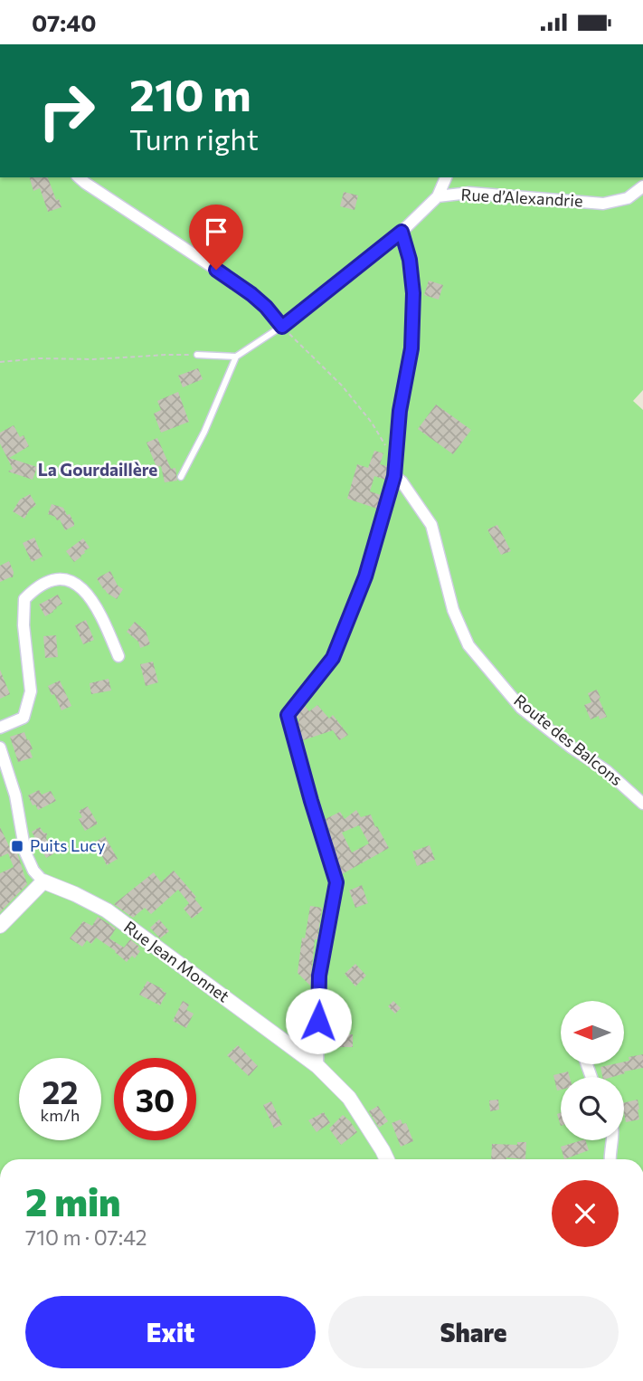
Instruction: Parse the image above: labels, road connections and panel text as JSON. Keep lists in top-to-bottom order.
{
  "streets": {
    "street": ["Rue d’Alexandrie", "Route des Balcons", "Rue Jean Monnet"]
  },
  "districts": ["La Gourdaillère"],
  "places": {
    "transit": ["Puits Lucy"]
  },
  "north": "left",
  "page": {
    "status": "07:40",
    "turn": ["210 m", "Turn right"],
    "speed": "22 km/h",
    "limit": "30",
    "heading": ["2 min", "710 m · 07:42"],
    "buttons": ["Exit", "Share"]
  }
}
